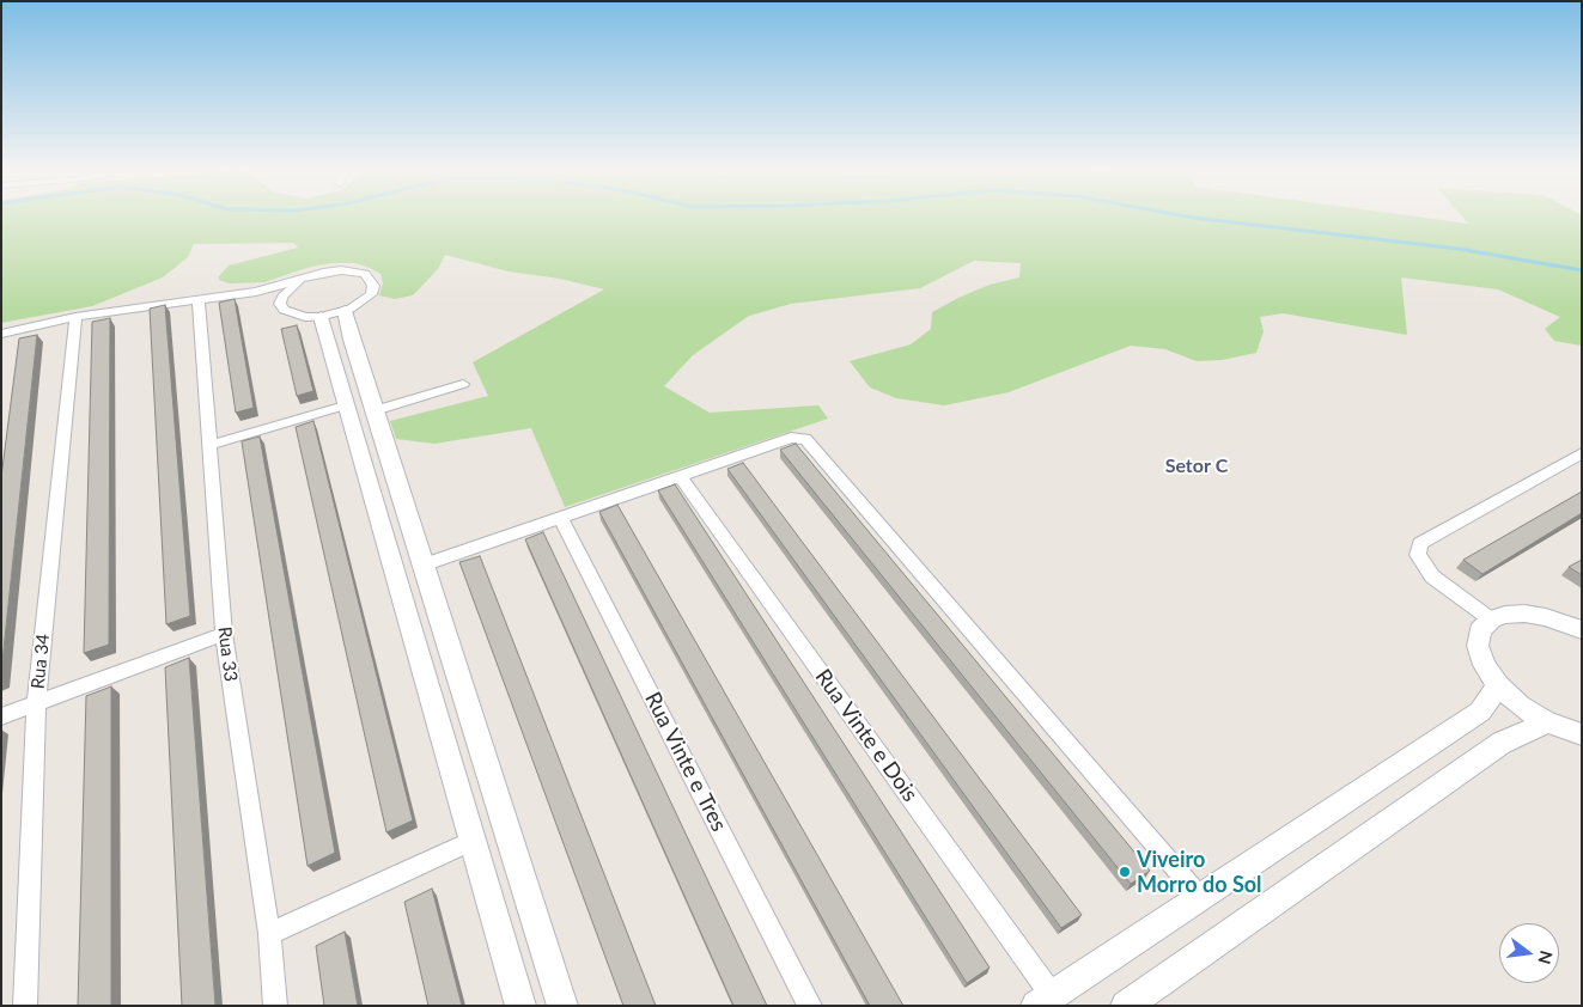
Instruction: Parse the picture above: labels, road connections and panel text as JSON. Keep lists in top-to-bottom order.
{
  "streets": {
    "street": [
      "Rua 33",
      "Rua 34",
      "Rua Vinte e Dois",
      "Rua Vinte e Tres"
    ]
  },
  "districts": ["Setor C"],
  "places": ["Viveiro Morro do Sol"],
  "north": "right"
}
